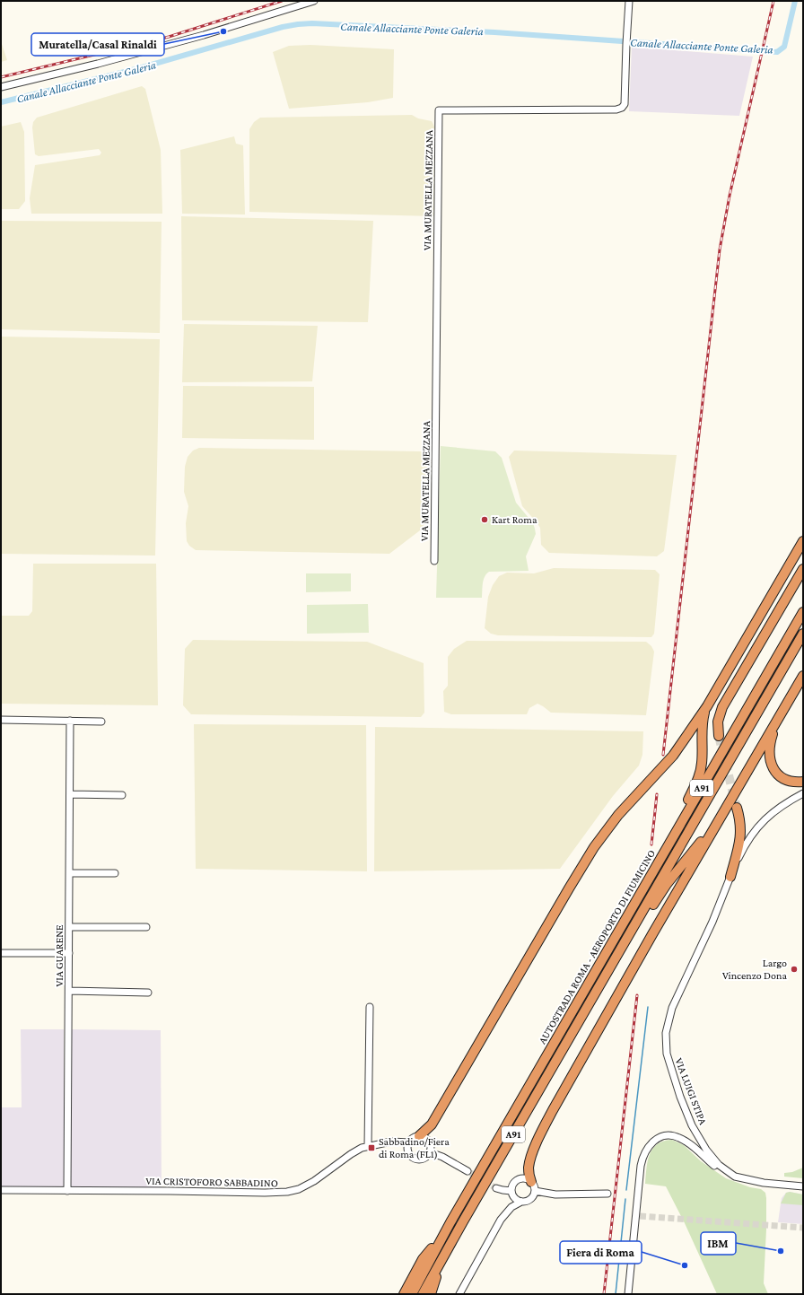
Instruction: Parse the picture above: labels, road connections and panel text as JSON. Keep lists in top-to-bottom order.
{
  "streets": {
    "highway": ["A91", "AUTOSTRADA ROMA - AEROPORTO DI FIUMICINO"],
    "street": [
      "VIA MURATELLA MEZZANA",
      "VIA GUARENE",
      "VIA LUIGI STIPA",
      "VIA CRISTOFORO SABBADINO"
    ]
  },
  "crossings": [
    ["VIA GUARENE", "VIA CRISTOFORO SABBADINO"]
  ],
  "water": ["Canale Allacciante Ponte Galeria"],
  "places": {
    "other": [
      "Muratella/Casal Rinaldi",
      "Kart Roma",
      "Largo Vincenzo Dona",
      "IBM",
      "Fiera di Roma"
    ],
    "transit": ["Sabbadino/Fiera di Roma (FL1)"]
  }
}
